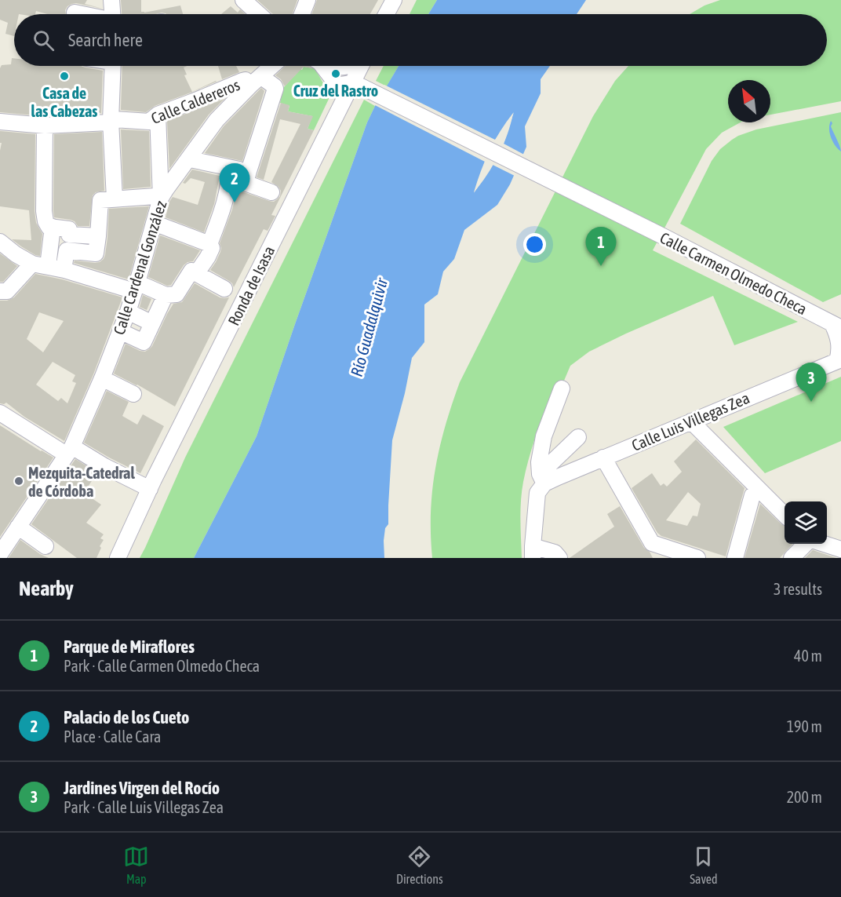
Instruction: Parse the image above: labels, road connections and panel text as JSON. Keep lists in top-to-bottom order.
{
  "streets": {
    "street": [
      "Calle Caldereros",
      "Calle Cardenal González",
      "Calle Carmen Olmedo Checa",
      "Ronda de Isasa",
      "Calle Luis Villegas Zea"
    ]
  },
  "crossings": [
    ["Calle Caldereros", "Calle Cardenal González"],
    ["Calle Carmen Olmedo Checa", "Ronda de Isasa"],
    ["Calle Carmen Olmedo Checa", "Calle Luis Villegas Zea"]
  ],
  "water": ["Río Guadalquivir"],
  "places": ["Cruz del Rastro", "Casa de las Cabezas", "Mezquita-Catedral de Córdoba"],
  "north": "top left",
  "page": {
    "search": "Search here",
    "pins": ["2", "1", "3"],
    "heading": ["Nearby", "3 results"],
    "list": [
      {
        "mark": "1",
        "name": "Parque de Miraflores",
        "note": "Park · Calle Carmen Olmedo Checa",
        "value": "40 m"
      },
      {
        "mark": "2",
        "name": "Palacio de los Cueto",
        "note": "Place · Calle Cara",
        "value": "190 m"
      },
      {
        "mark": "3",
        "name": "Jardines Virgen del Rocío",
        "note": "Park · Calle Luis Villegas Zea",
        "value": "200 m"
      }
    ],
    "nav": ["Map", "Directions", "Saved"]
  }
}
